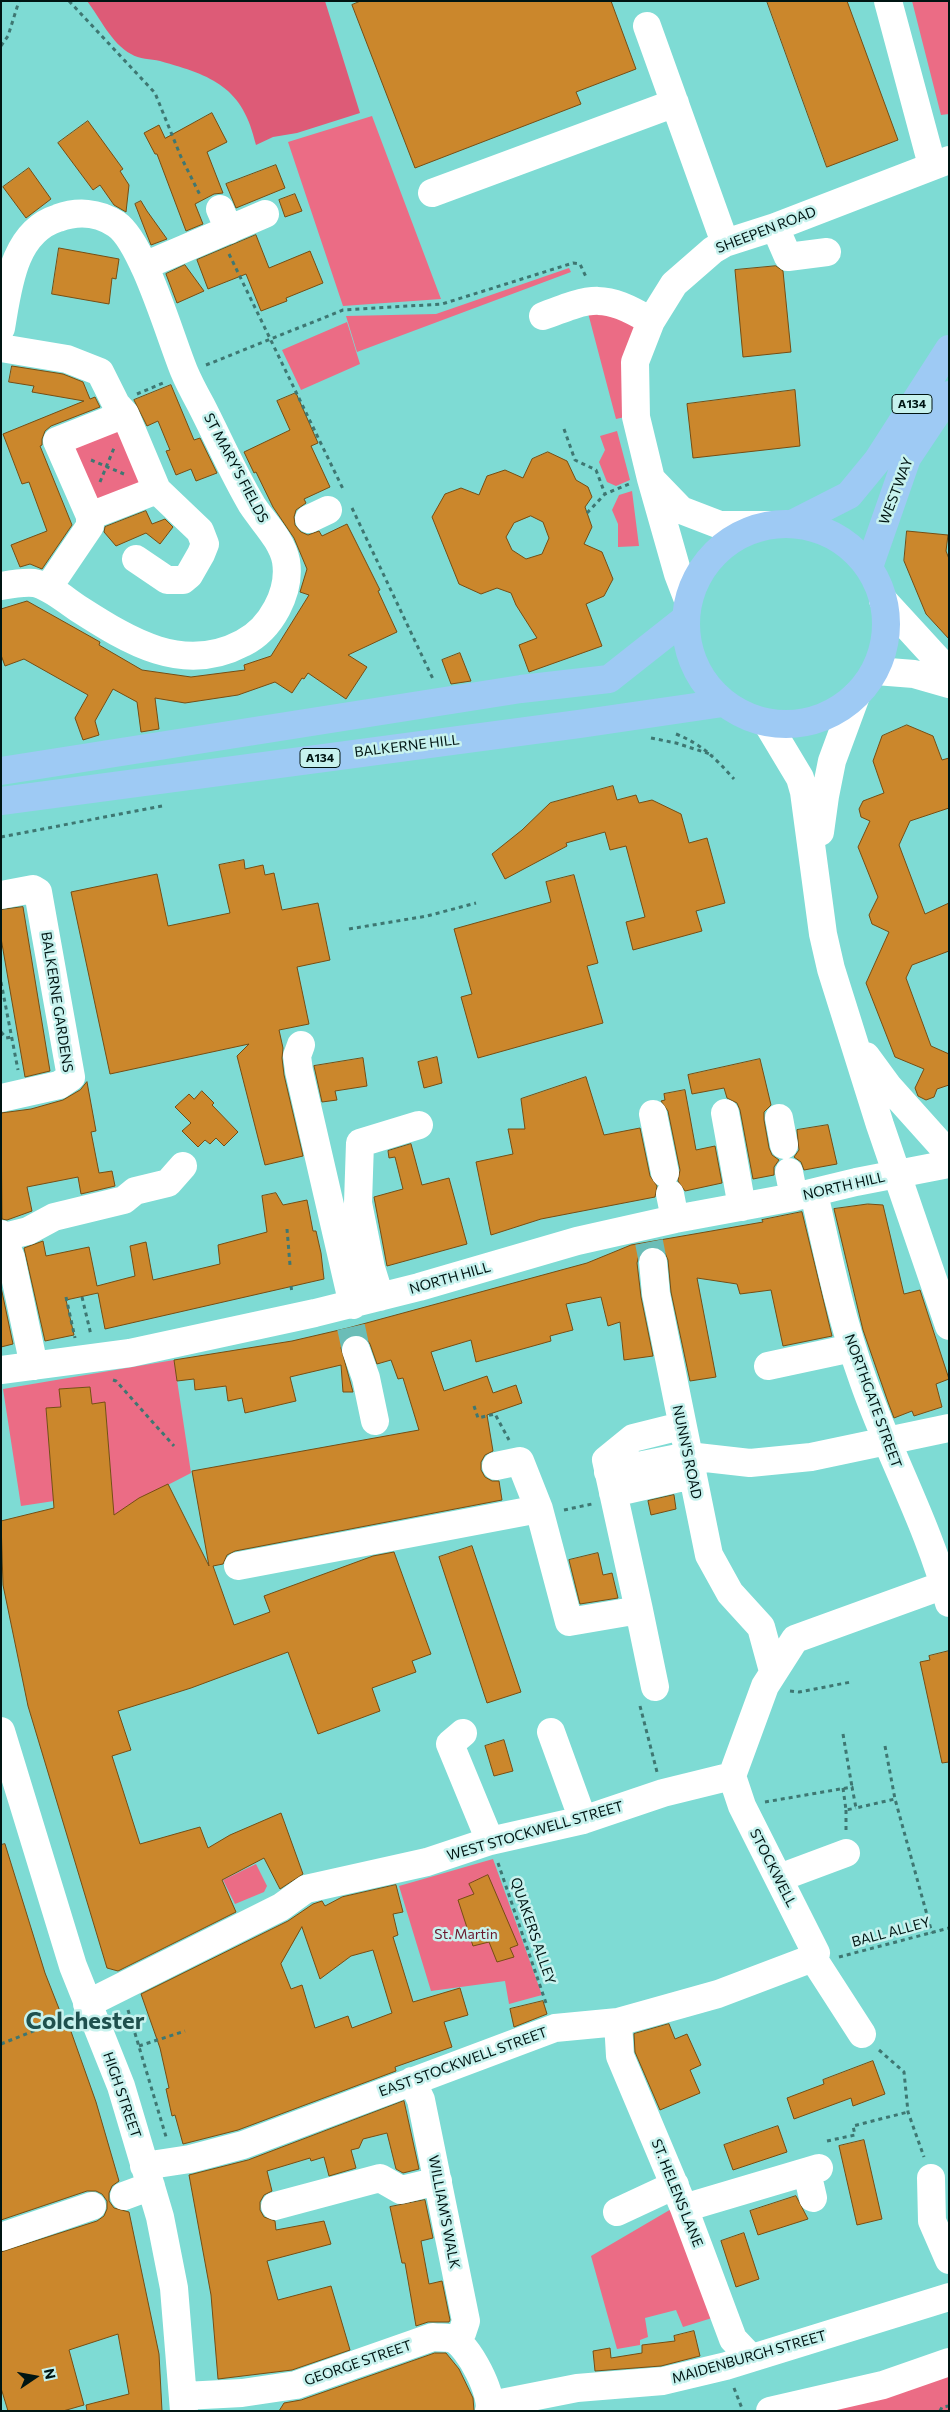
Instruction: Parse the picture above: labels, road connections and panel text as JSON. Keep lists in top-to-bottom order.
{
  "streets": {
    "main road": ["A134", "WESTWAY", "BALKERNE HILL"],
    "street": [
      "SHEEPEN ROAD",
      "ST MARY'S FIELDS",
      "BALKERNE GARDENS",
      "NORTH HILL",
      "NORTHGATE STREET",
      "NUNN'S ROAD",
      "WEST STOCKWELL STREET",
      "STOCKWELL",
      "EAST STOCKWELL STREET",
      "HIGH STREET",
      "ST. HELENS LANE",
      "WILLIAM'S WALK",
      "MAIDENBURGH STREET",
      "GEORGE STREET"
    ],
    "path": ["QUAKERS ALLEY", "BALL ALLEY"]
  },
  "crossings": [
    ["SHEEPEN ROAD", "A134"],
    ["A134", "WESTWAY"],
    ["NORTH HILL", "NORTHGATE STREET"],
    ["NORTH HILL", "NUNN'S ROAD"],
    ["WEST STOCKWELL STREET", "STOCKWELL"],
    ["WEST STOCKWELL STREET", "QUAKERS ALLEY"],
    ["WEST STOCKWELL STREET", "HIGH STREET"],
    ["STOCKWELL", "BALL ALLEY"],
    ["STOCKWELL", "EAST STOCKWELL STREET"],
    ["QUAKERS ALLEY", "EAST STOCKWELL STREET"],
    ["BALL ALLEY", "EAST STOCKWELL STREET"],
    ["EAST STOCKWELL STREET", "HIGH STREET"],
    ["EAST STOCKWELL STREET", "ST. HELENS LANE"],
    ["EAST STOCKWELL STREET", "WILLIAM'S WALK"],
    ["HIGH STREET", "GEORGE STREET"],
    ["ST. HELENS LANE", "MAIDENBURGH STREET"],
    ["WILLIAM'S WALK", "GEORGE STREET"]
  ],
  "districts": ["Colchester"],
  "parks": ["St. Martin"],
  "north": "right"
}
